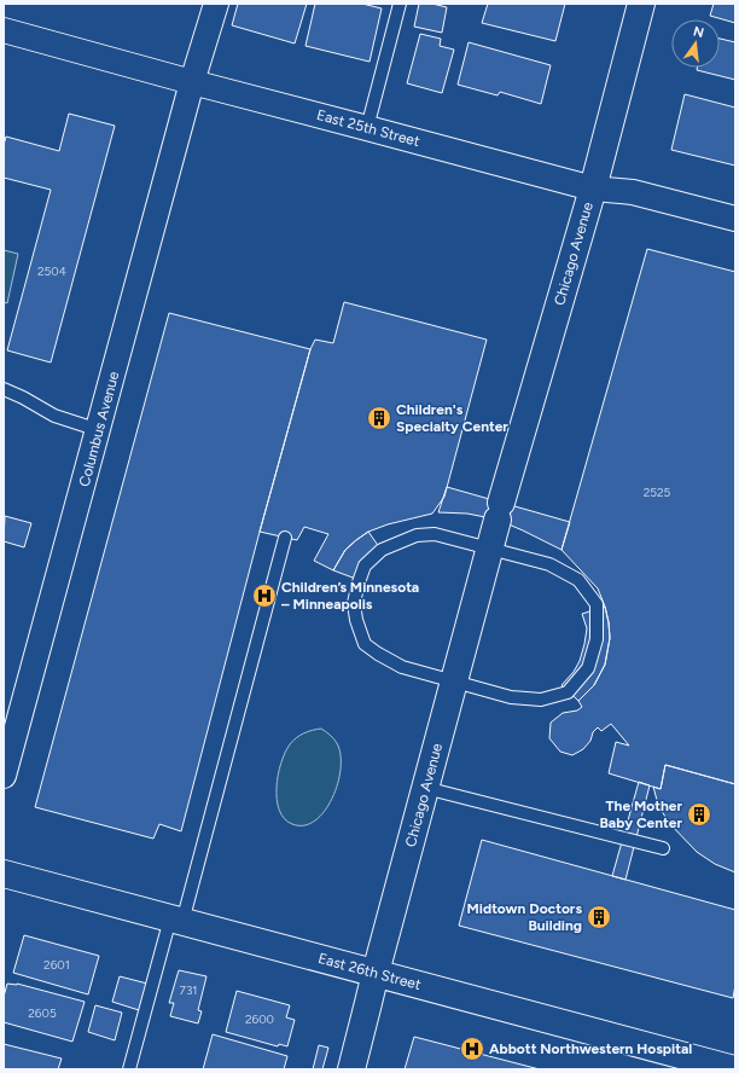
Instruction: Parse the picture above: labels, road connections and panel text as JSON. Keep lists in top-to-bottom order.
{
  "streets": {
    "street": [
      "East 25th Street",
      "Chicago Avenue",
      "Columbus Avenue",
      "East 26th Street"
    ]
  },
  "crossings": [
    ["East 25th Street", "Chicago Avenue"],
    ["East 25th Street", "Columbus Avenue"],
    ["Chicago Avenue", "East 26th Street"]
  ],
  "places": {
    "building": ["Children's Specialty Center", "The Mother Baby Center", "Midtown Doctors Building"],
    "hospital": ["Children’s Minnesota – Minneapolis", "Abbott Northwestern Hospital"]
  },
  "house_numbers": [
    "2504",
    "2525",
    "2601",
    "731",
    "2605",
    "2600"
  ],
  "north": "top"
}
